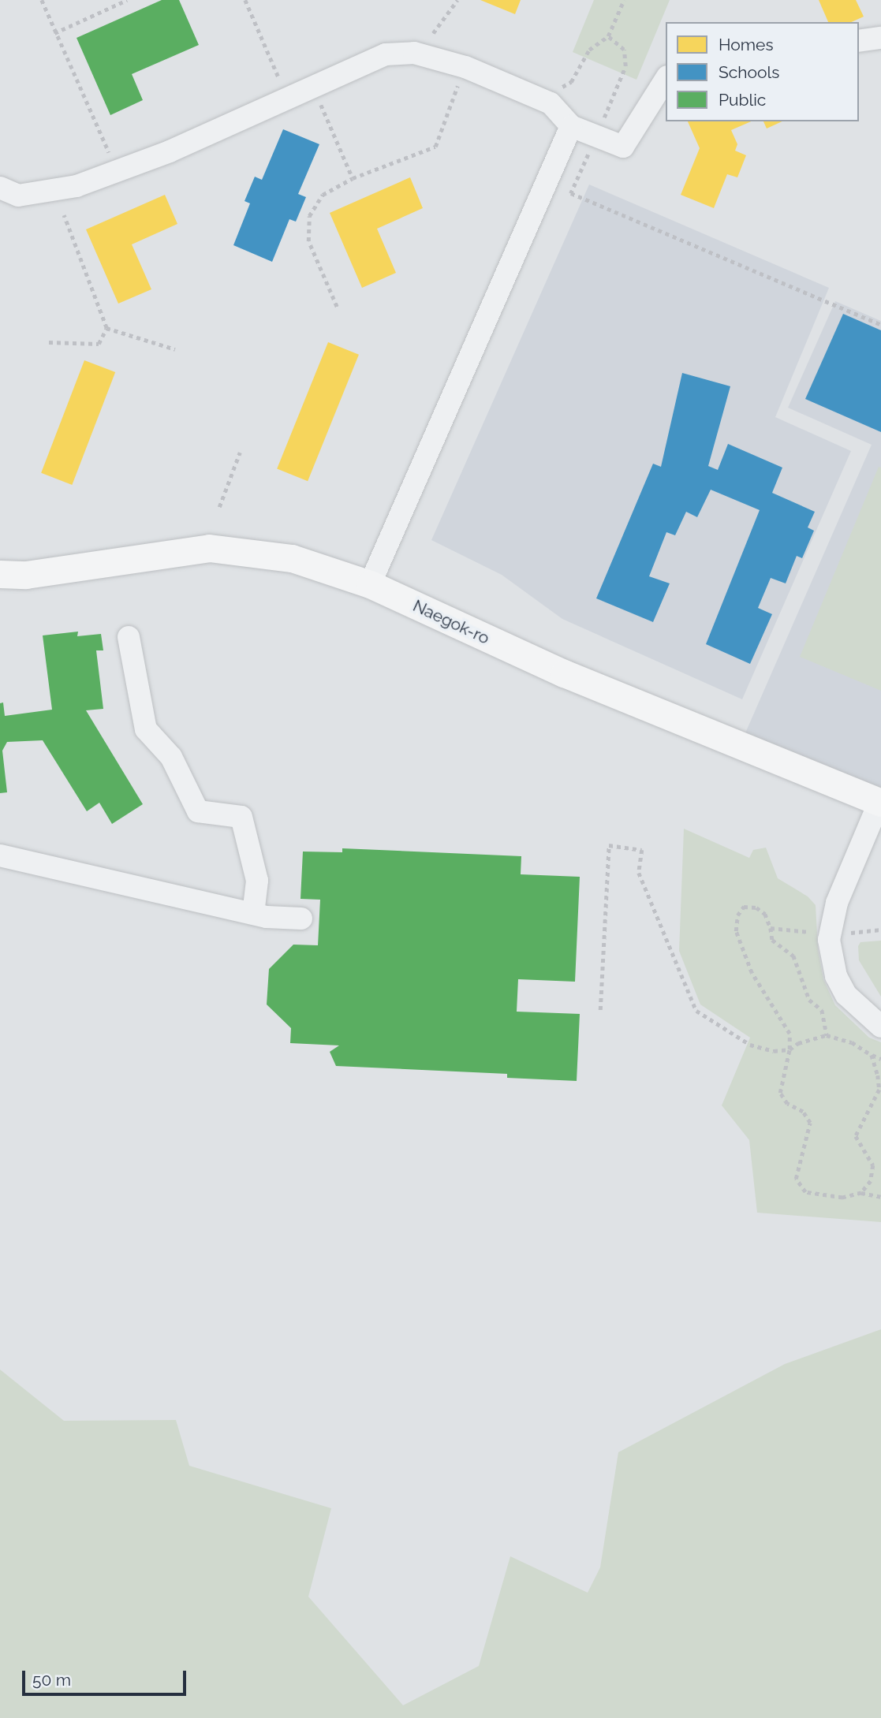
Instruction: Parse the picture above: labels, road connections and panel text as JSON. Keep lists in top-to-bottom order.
{
  "streets": {
    "main road": ["Naegok-ro"]
  },
  "legend": ["Homes", "Schools", "Public"],
  "scale_bar": "50 m"
}
